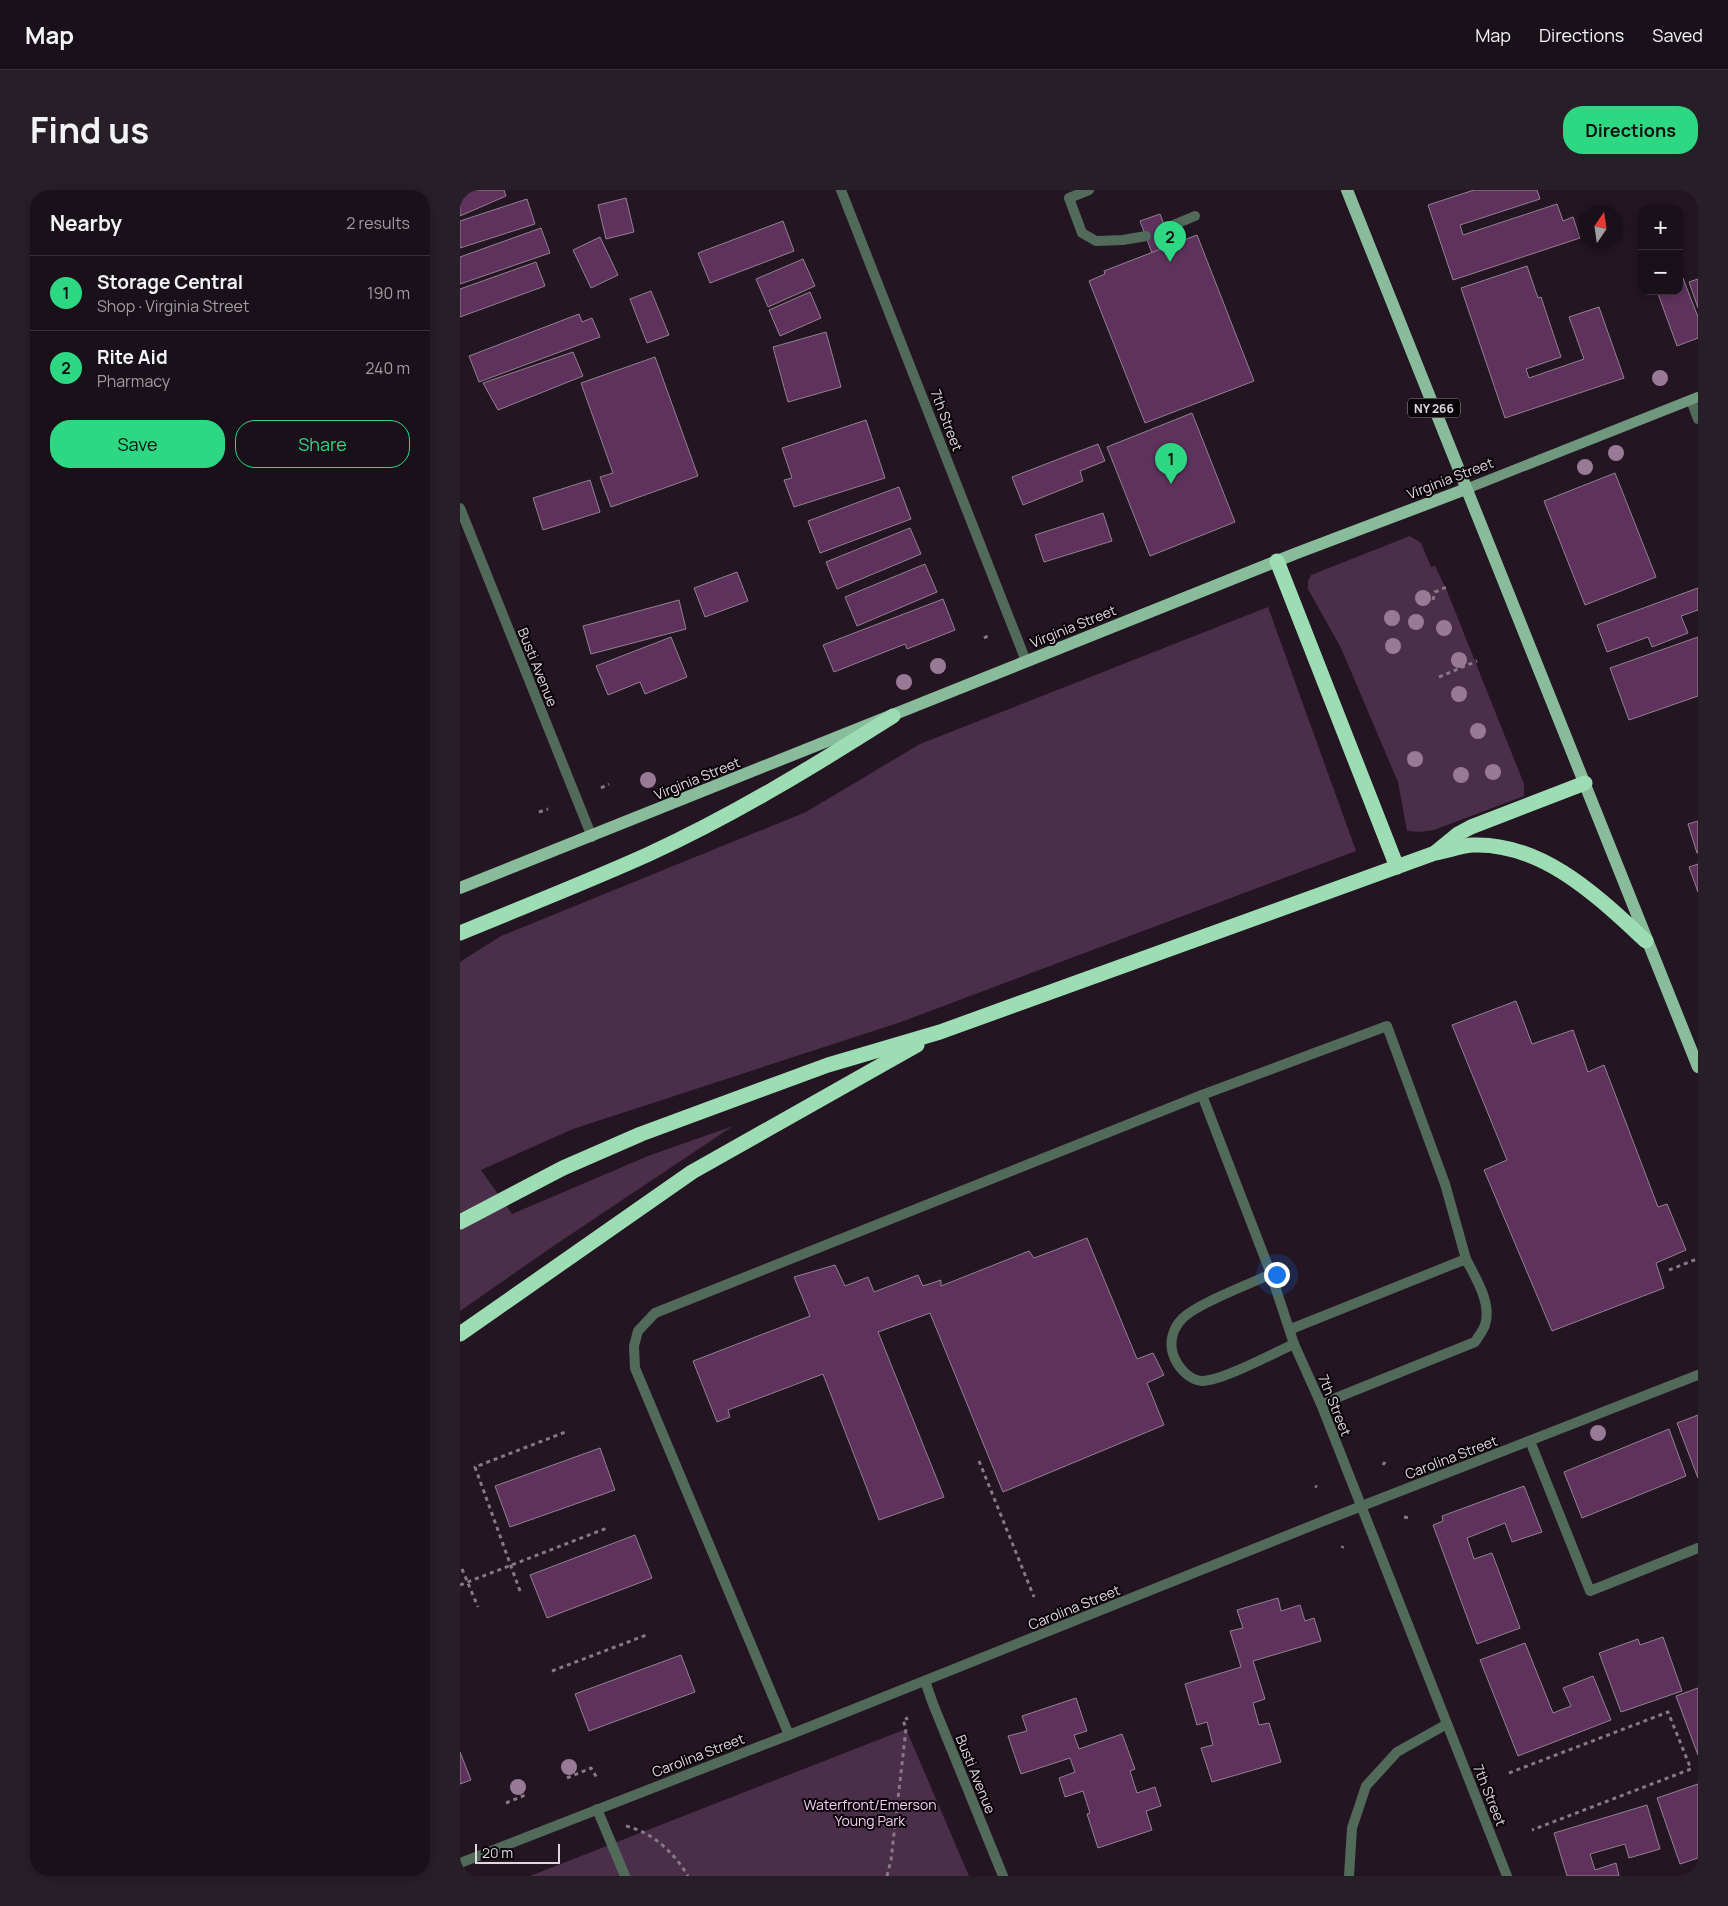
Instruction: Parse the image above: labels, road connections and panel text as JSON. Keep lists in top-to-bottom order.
{
  "streets": {
    "main road": ["NY 266", "Virginia Street"],
    "street": ["7th Street", "Busti Avenue", "Carolina Street"]
  },
  "crossings": [
    ["NY 266", "Virginia Street"],
    ["7th Street", "Virginia Street"],
    ["7th Street", "Carolina Street"],
    ["Virginia Street", "Busti Avenue"],
    ["Busti Avenue", "Carolina Street"]
  ],
  "parks": ["Waterfront/Emerson Young Park"],
  "scale_bar": "20 m",
  "north": "top",
  "page": {
    "header": "Map",
    "nav": ["Map", "Directions", "Saved"],
    "title": "Find us",
    "buttons": [
      "Directions",
      ["Save", "Share"]
    ],
    "heading": ["Nearby", "2 results"],
    "map_buttons": ["+", "−"],
    "pins": ["2", "1"],
    "list": [
      {
        "mark": "1",
        "name": "Storage Central",
        "note": "Shop · Virginia Street",
        "value": "190 m"
      },
      {
        "mark": "2",
        "name": "Rite Aid",
        "note": "Pharmacy",
        "value": "240 m"
      }
    ],
    "scale": "20 m"
  }
}
